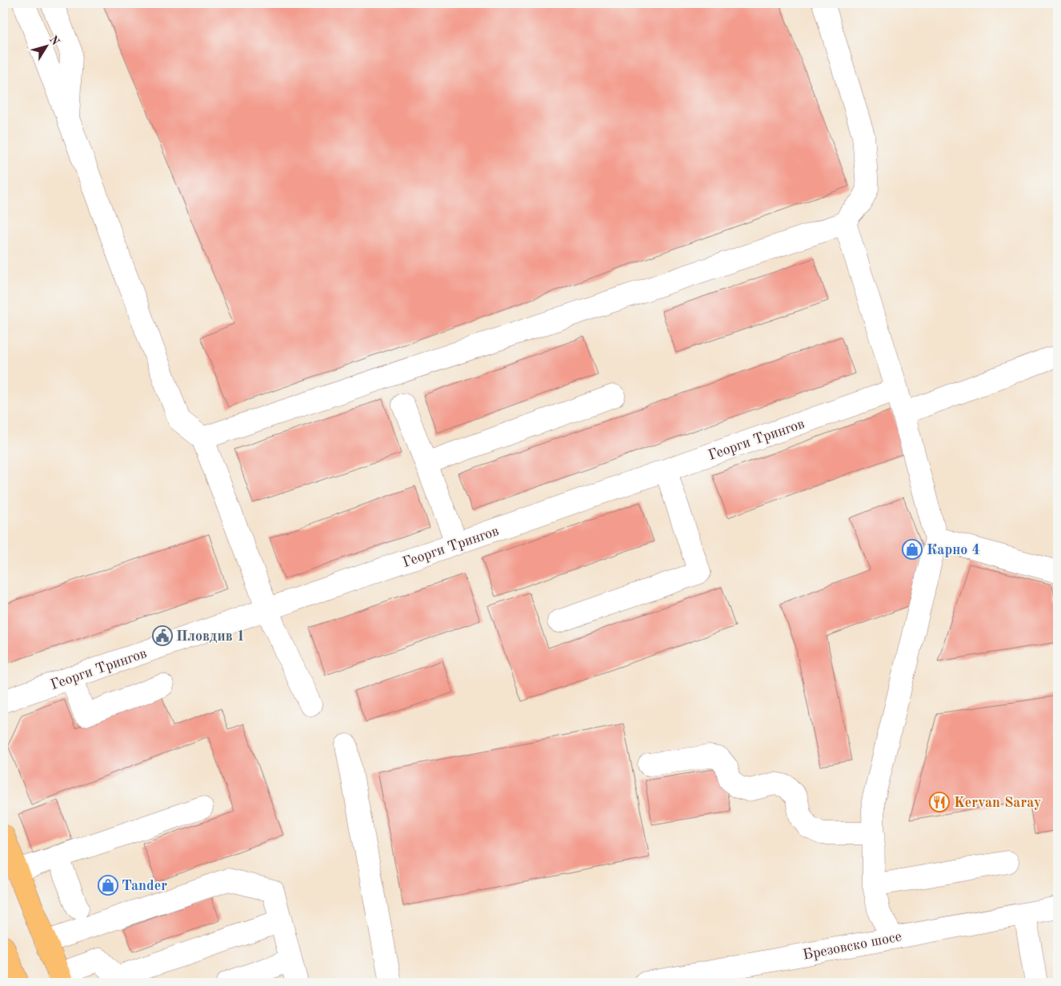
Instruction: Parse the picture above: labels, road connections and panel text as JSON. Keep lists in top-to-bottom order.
{
  "streets": {
    "street": ["Георги Трингов", "Брезовско шосе"]
  },
  "places": {
    "shop": ["Карно 4", "Tander"],
    "public building": ["Пловдив 1"],
    "restaurant": ["Kervan Saray"]
  },
  "north": "top right"
}
